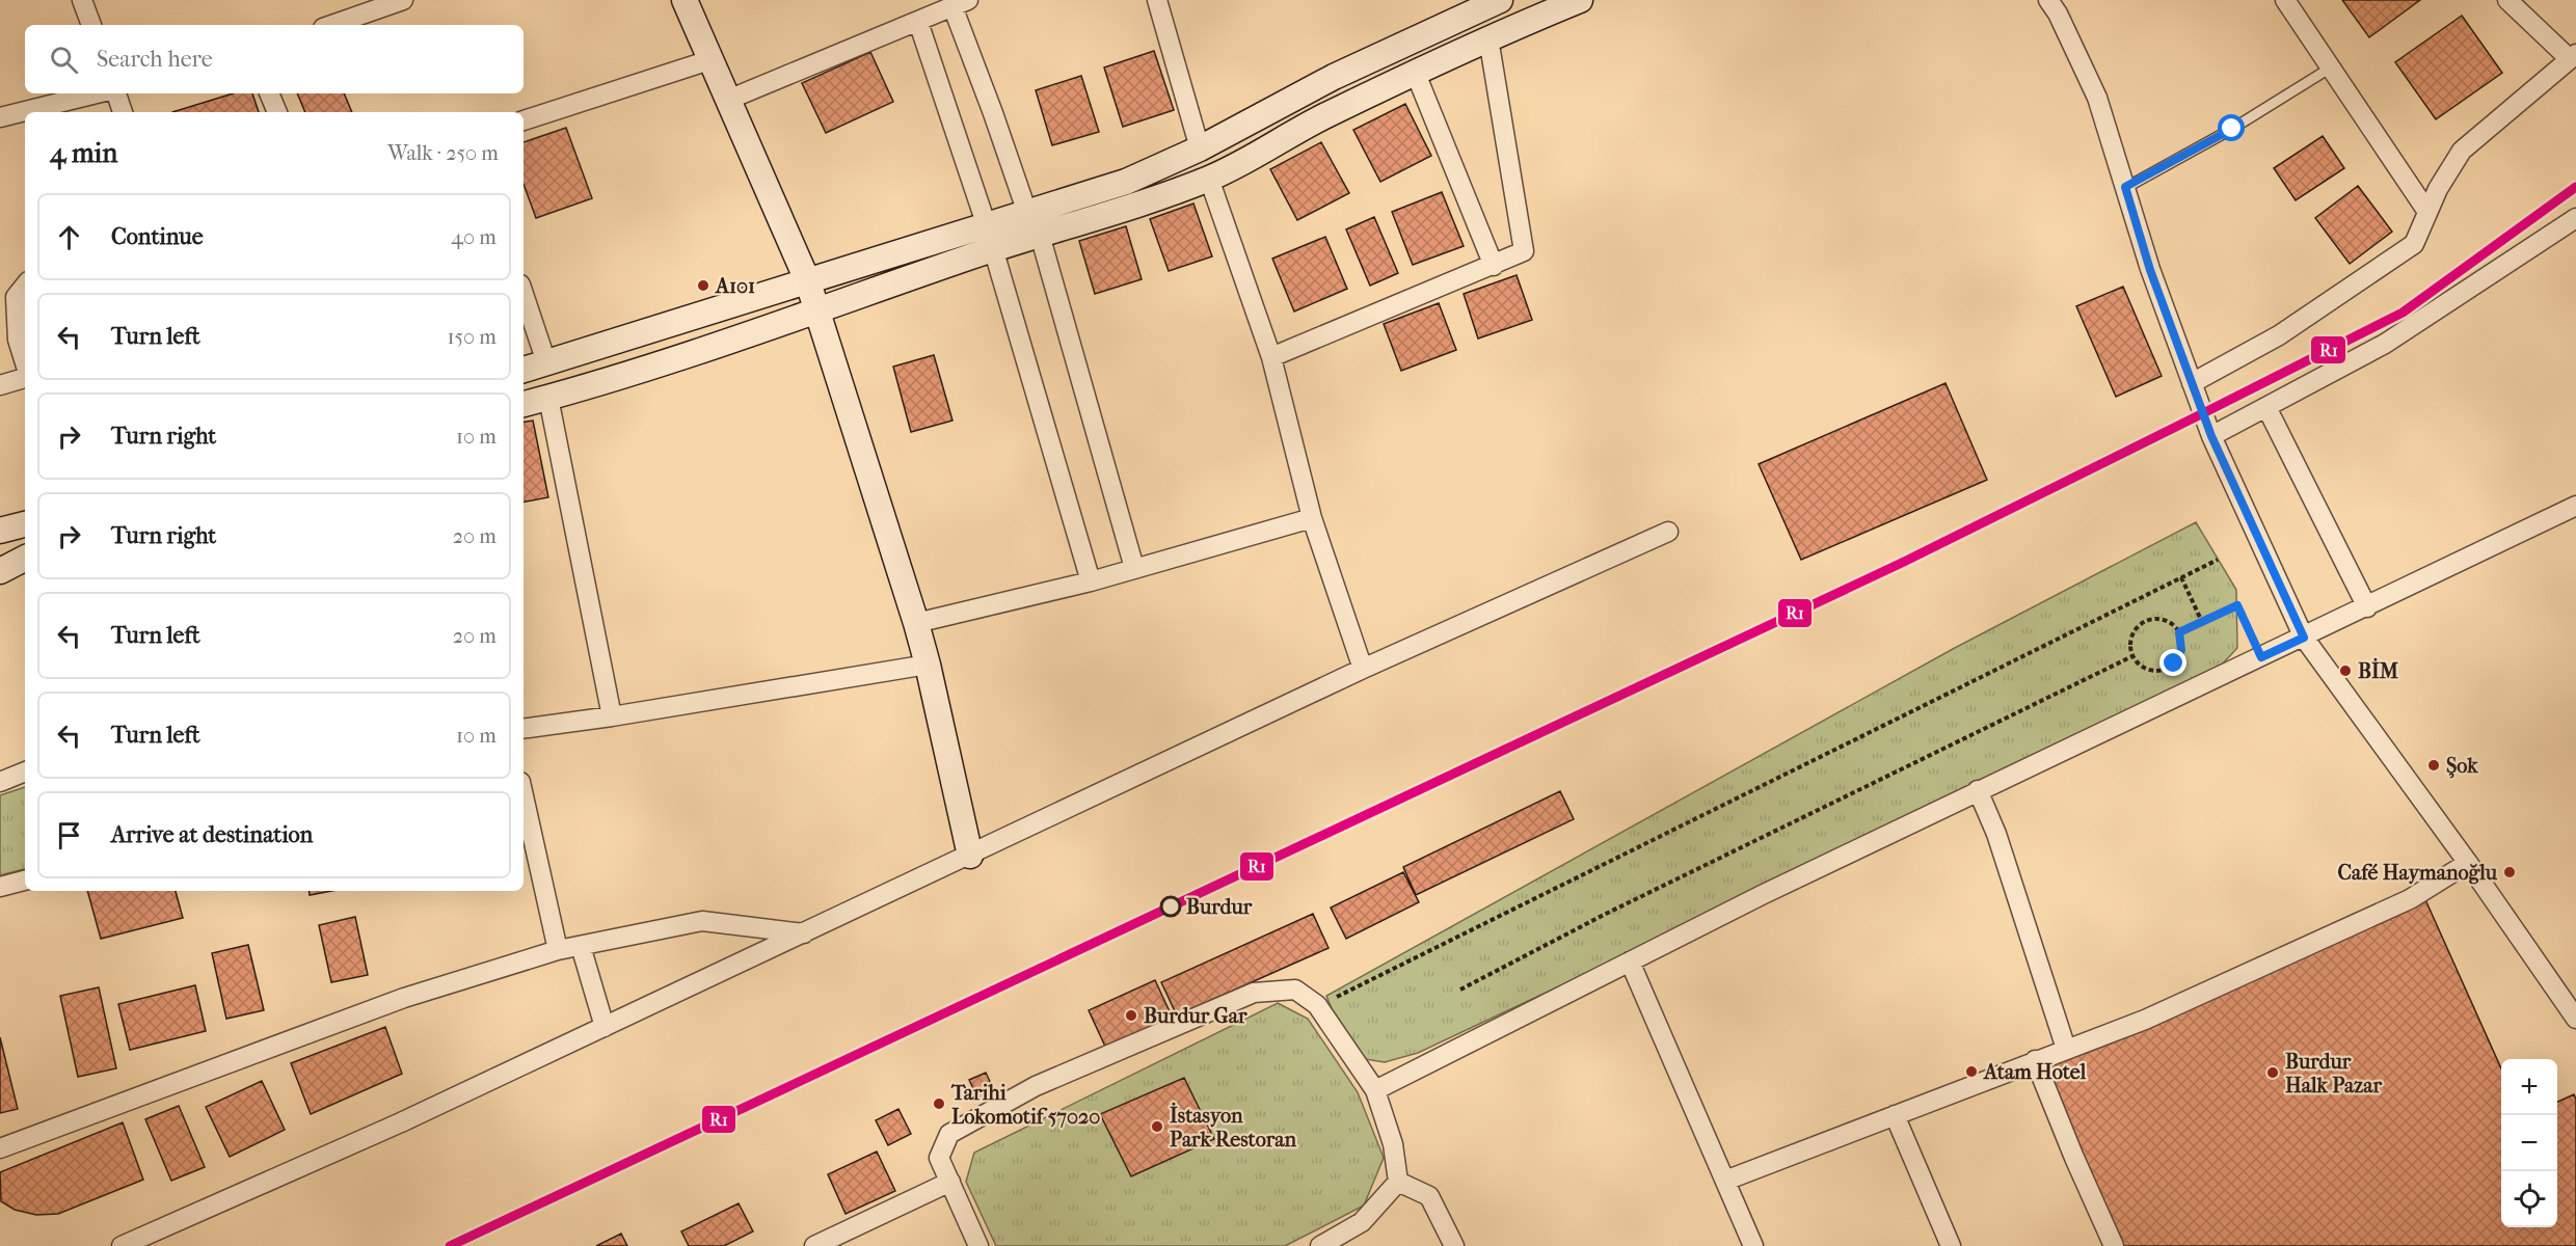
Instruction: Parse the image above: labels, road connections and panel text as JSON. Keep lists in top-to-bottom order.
{
  "places": [
    "A101",
    "BİM",
    "Şok",
    "Café Haymanoğlu",
    "Burdur",
    "Burdur Gar",
    "Atam Hotel",
    "Burdur Halk Pazar",
    "Tarihi Lokomotif 57020",
    "İstasyon Park Restoran"
  ],
  "lines": ["transit line R1"],
  "page": {
    "search": "Search here",
    "heading": ["4 min", "Walk · 250 m"],
    "list": [
      ["Continue", "40 m"],
      ["Turn left", "150 m"],
      ["Turn right", "10 m"],
      ["Turn right", "20 m"],
      ["Turn left", "20 m"],
      ["Turn left", "10 m"],
      "Arrive at destination"
    ],
    "map_buttons": ["+", "−"]
  }
}
